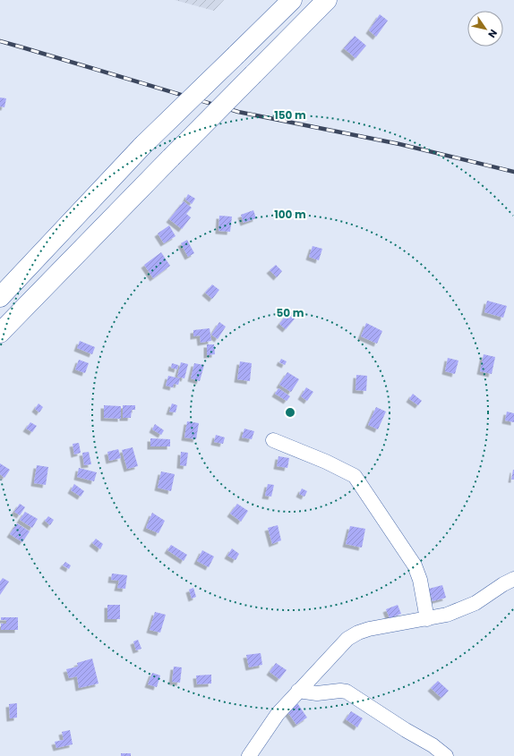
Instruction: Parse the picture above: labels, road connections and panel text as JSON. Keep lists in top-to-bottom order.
{
  "north": "bottom right",
  "rings": ["150 m", "100 m", "50 m"]
}
